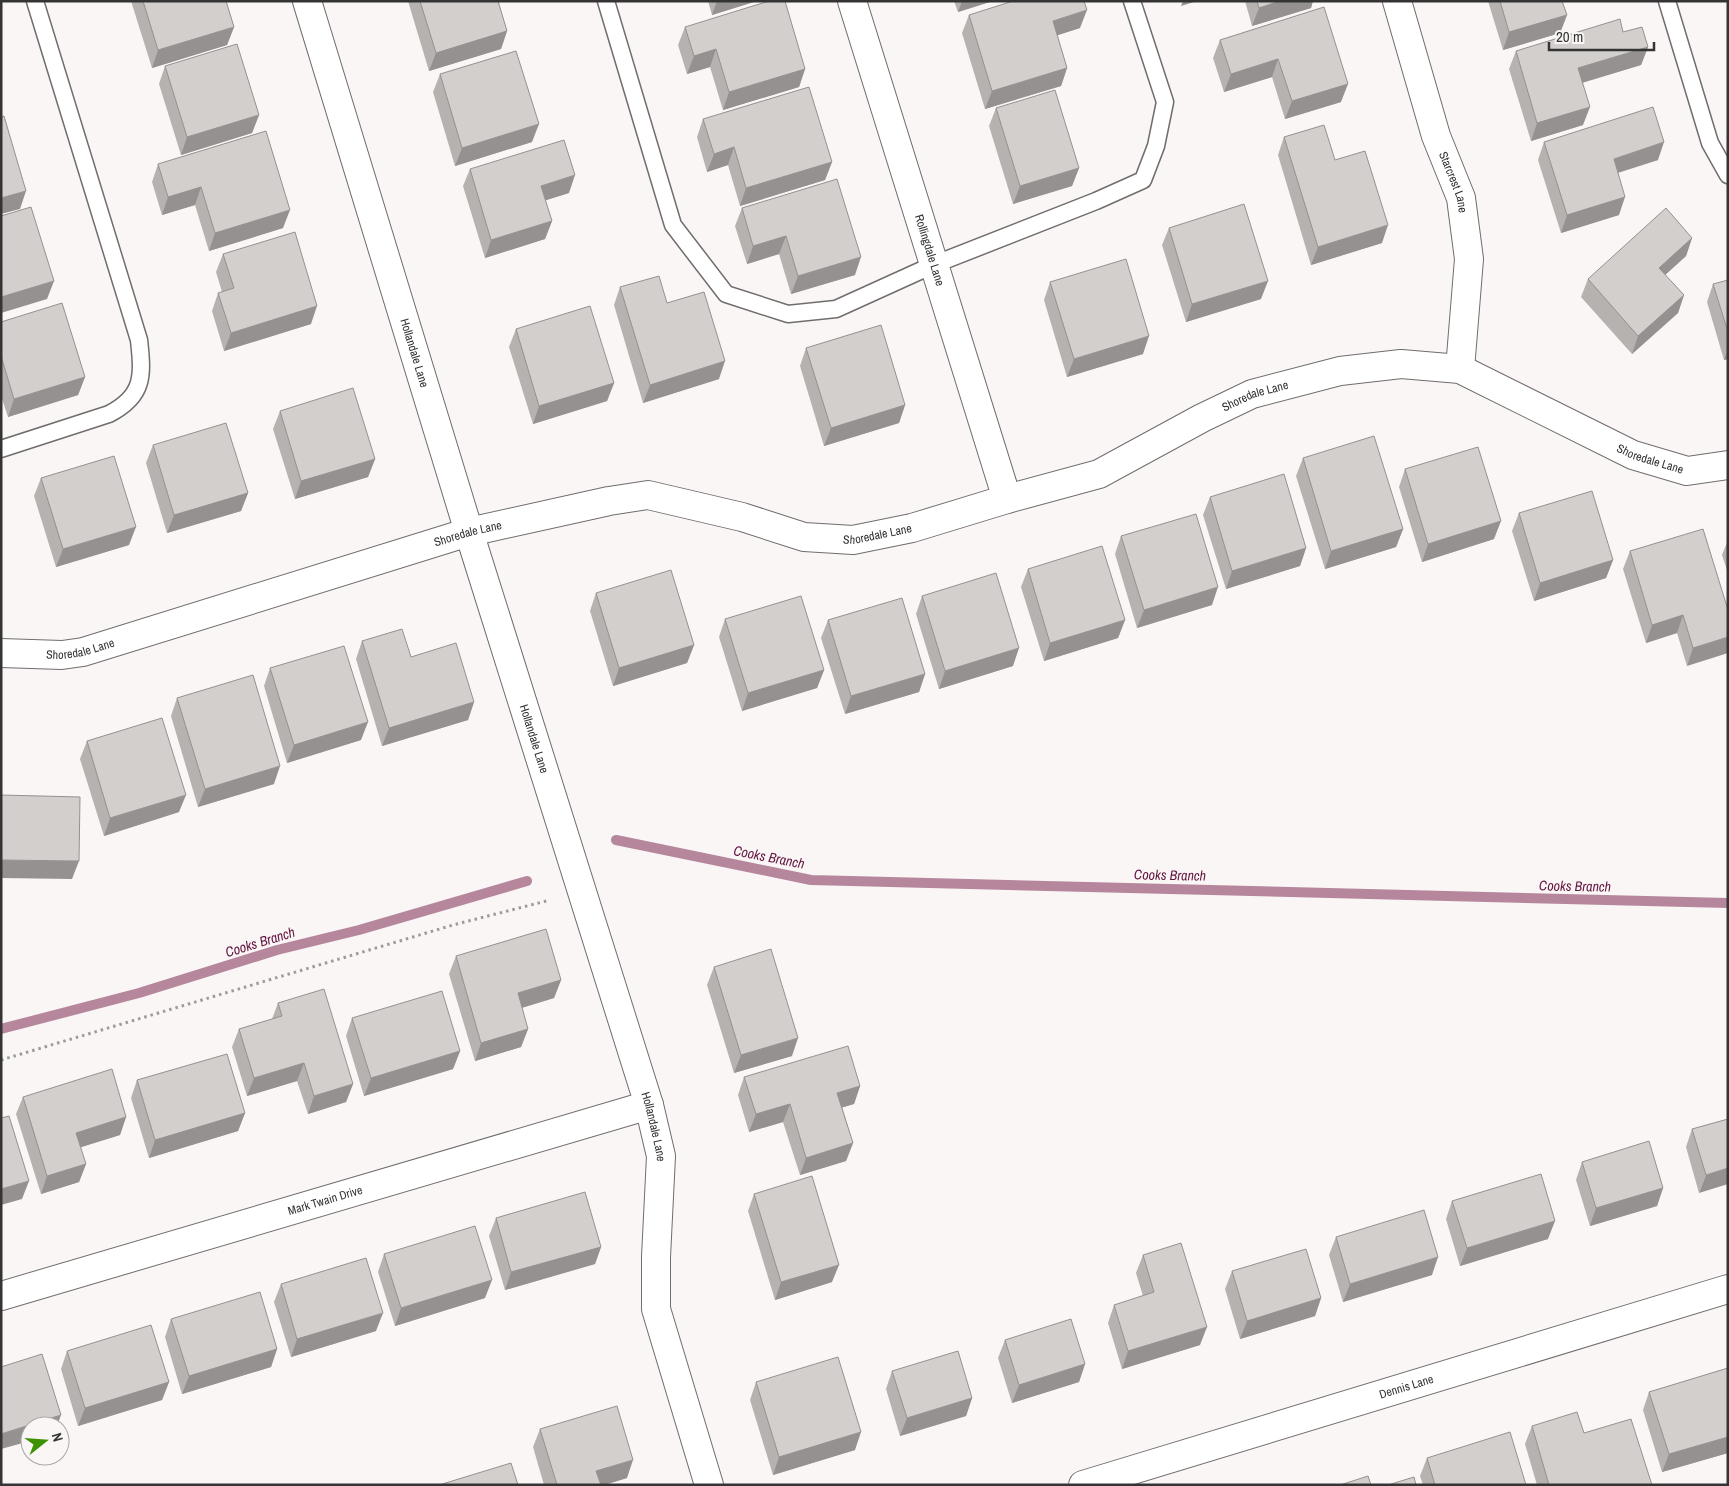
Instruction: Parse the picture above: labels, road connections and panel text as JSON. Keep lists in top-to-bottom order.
{
  "streets": {
    "street": [
      "Starcrest Lane",
      "Rollingdale Lane",
      "Hollandale Lane",
      "Shoredale Lane",
      "Mark Twain Drive",
      "Dennis Lane"
    ]
  },
  "crossings": [
    ["Starcrest Lane", "Shoredale Lane"],
    ["Rollingdale Lane", "Shoredale Lane"],
    ["Hollandale Lane", "Shoredale Lane"],
    ["Hollandale Lane", "Mark Twain Drive"]
  ],
  "water": ["Cooks Branch"],
  "scale_bar": "20 m",
  "north": "right"
}
